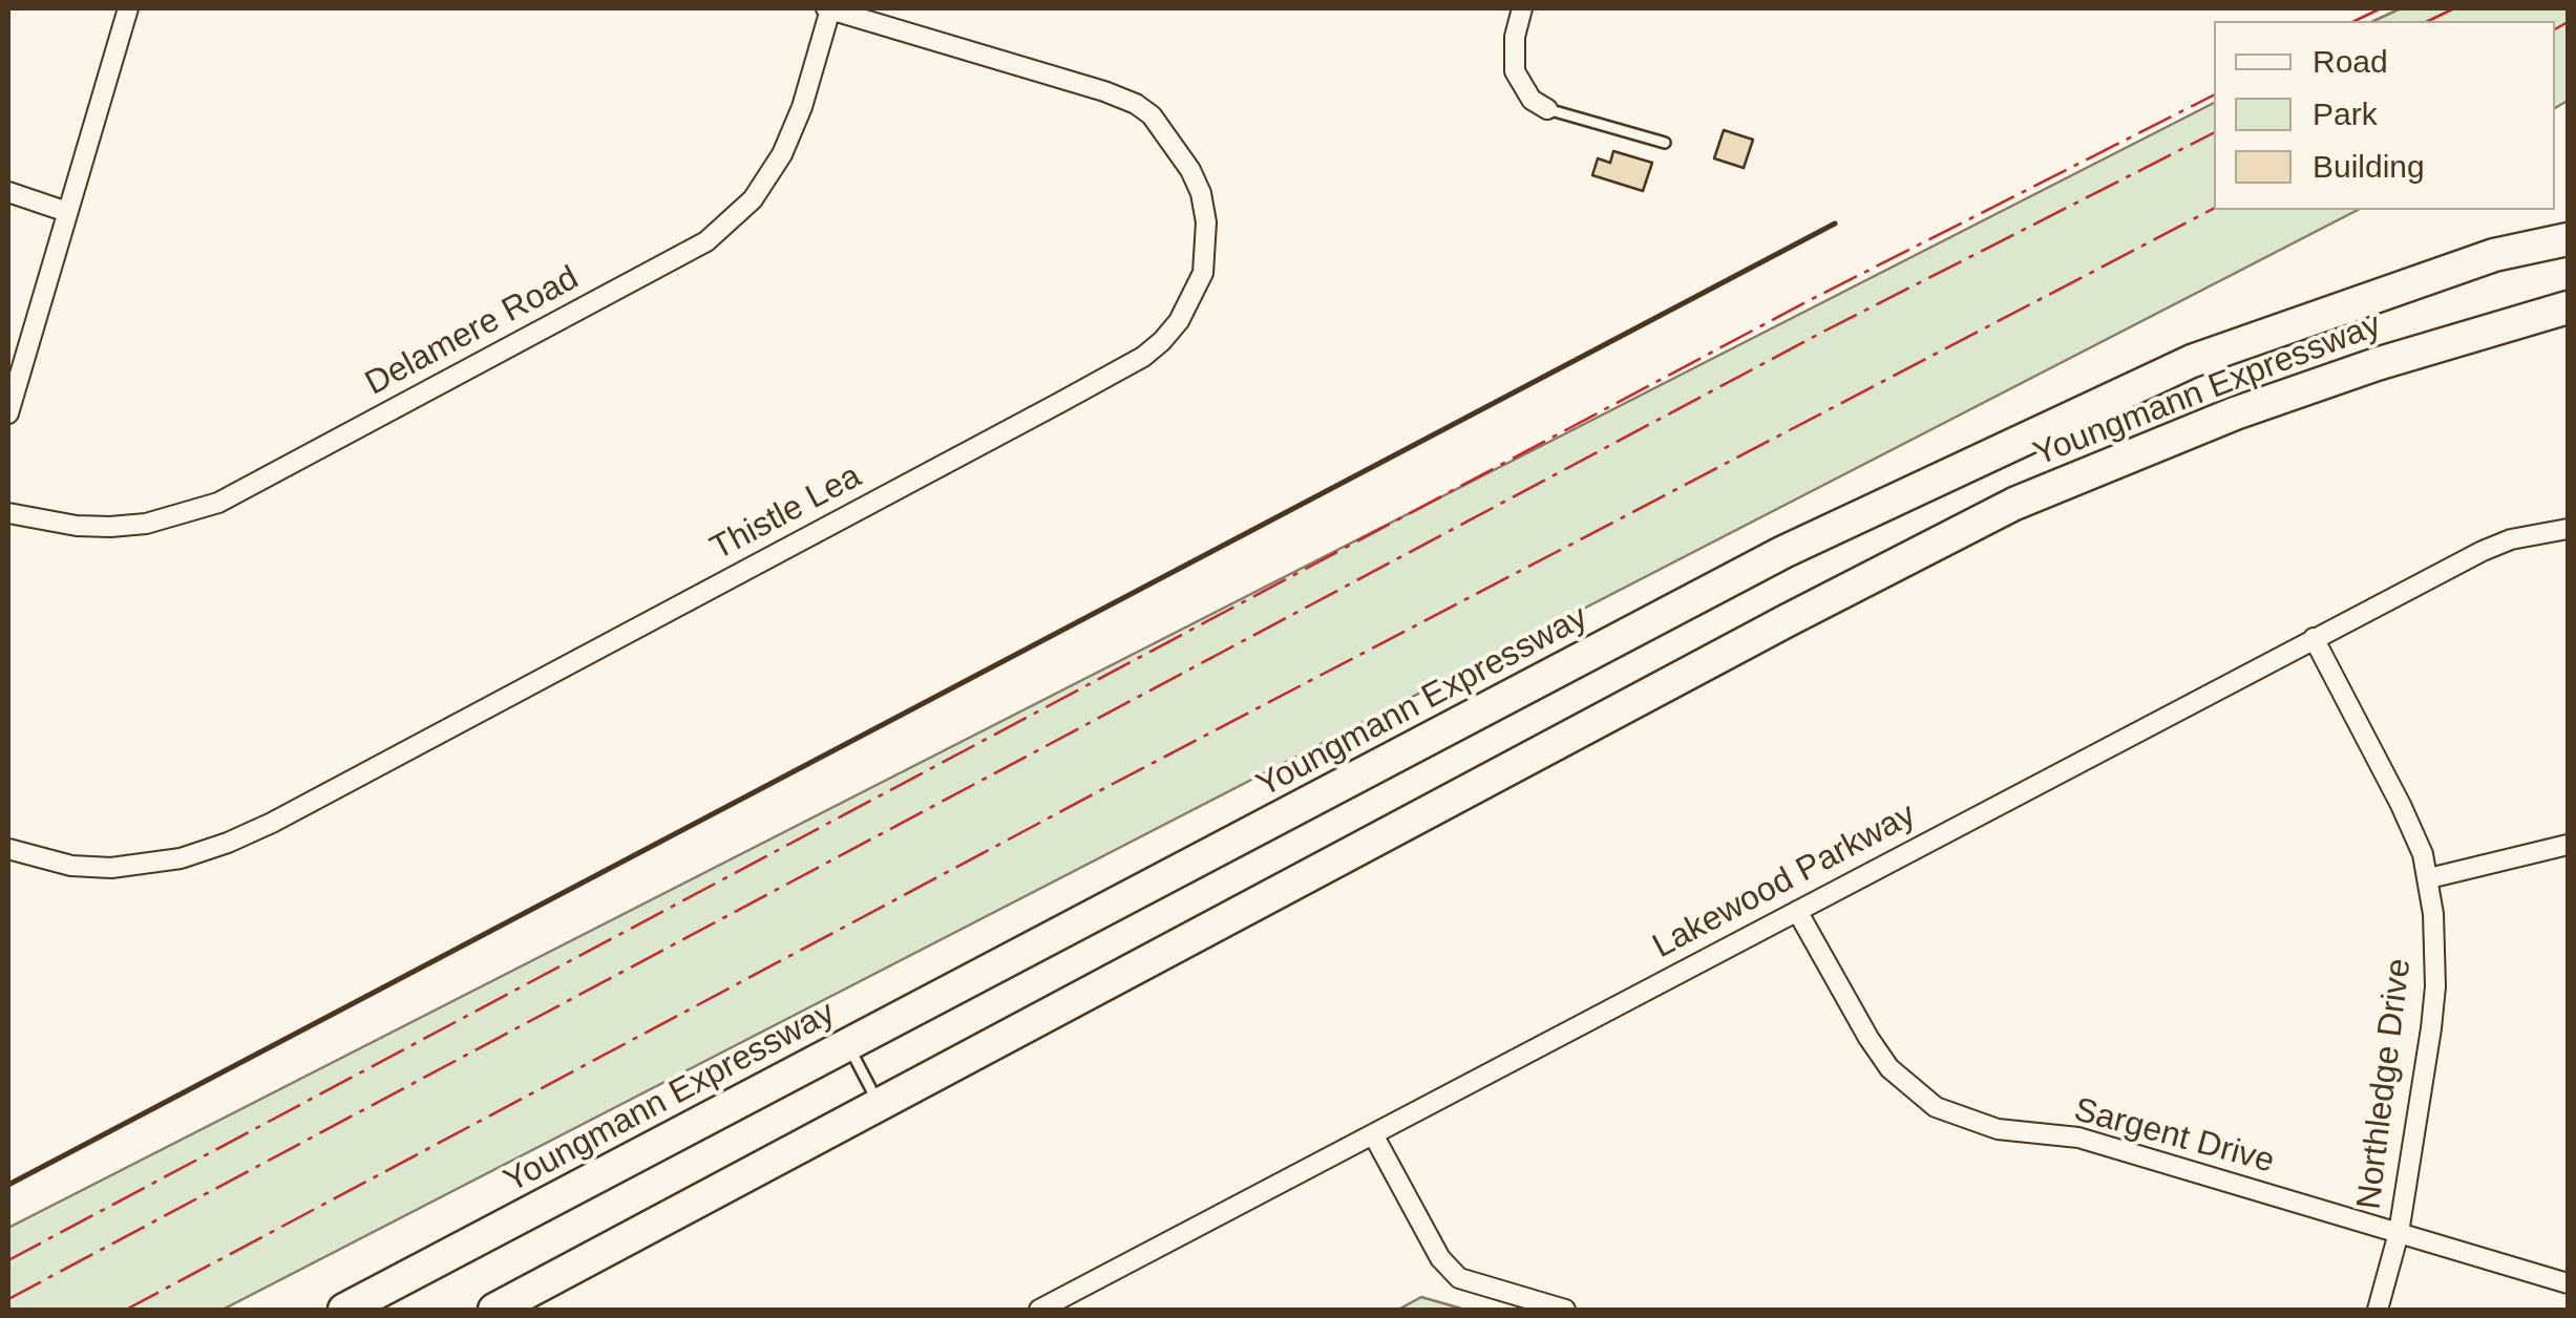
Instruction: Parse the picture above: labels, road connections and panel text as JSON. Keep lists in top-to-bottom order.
{
  "streets": {
    "highway": ["Youngmann Expressway"],
    "street": [
      "Delamere Road",
      "Thistle Lea",
      "Lakewood Parkway",
      "Northledge Drive",
      "Sargent Drive"
    ]
  },
  "crossings": [
    ["Delamere Road", "Thistle Lea"],
    ["Lakewood Parkway", "Northledge Drive"],
    ["Lakewood Parkway", "Sargent Drive"],
    ["Northledge Drive", "Sargent Drive"]
  ],
  "legend": ["Road", "Park", "Building"]
}
